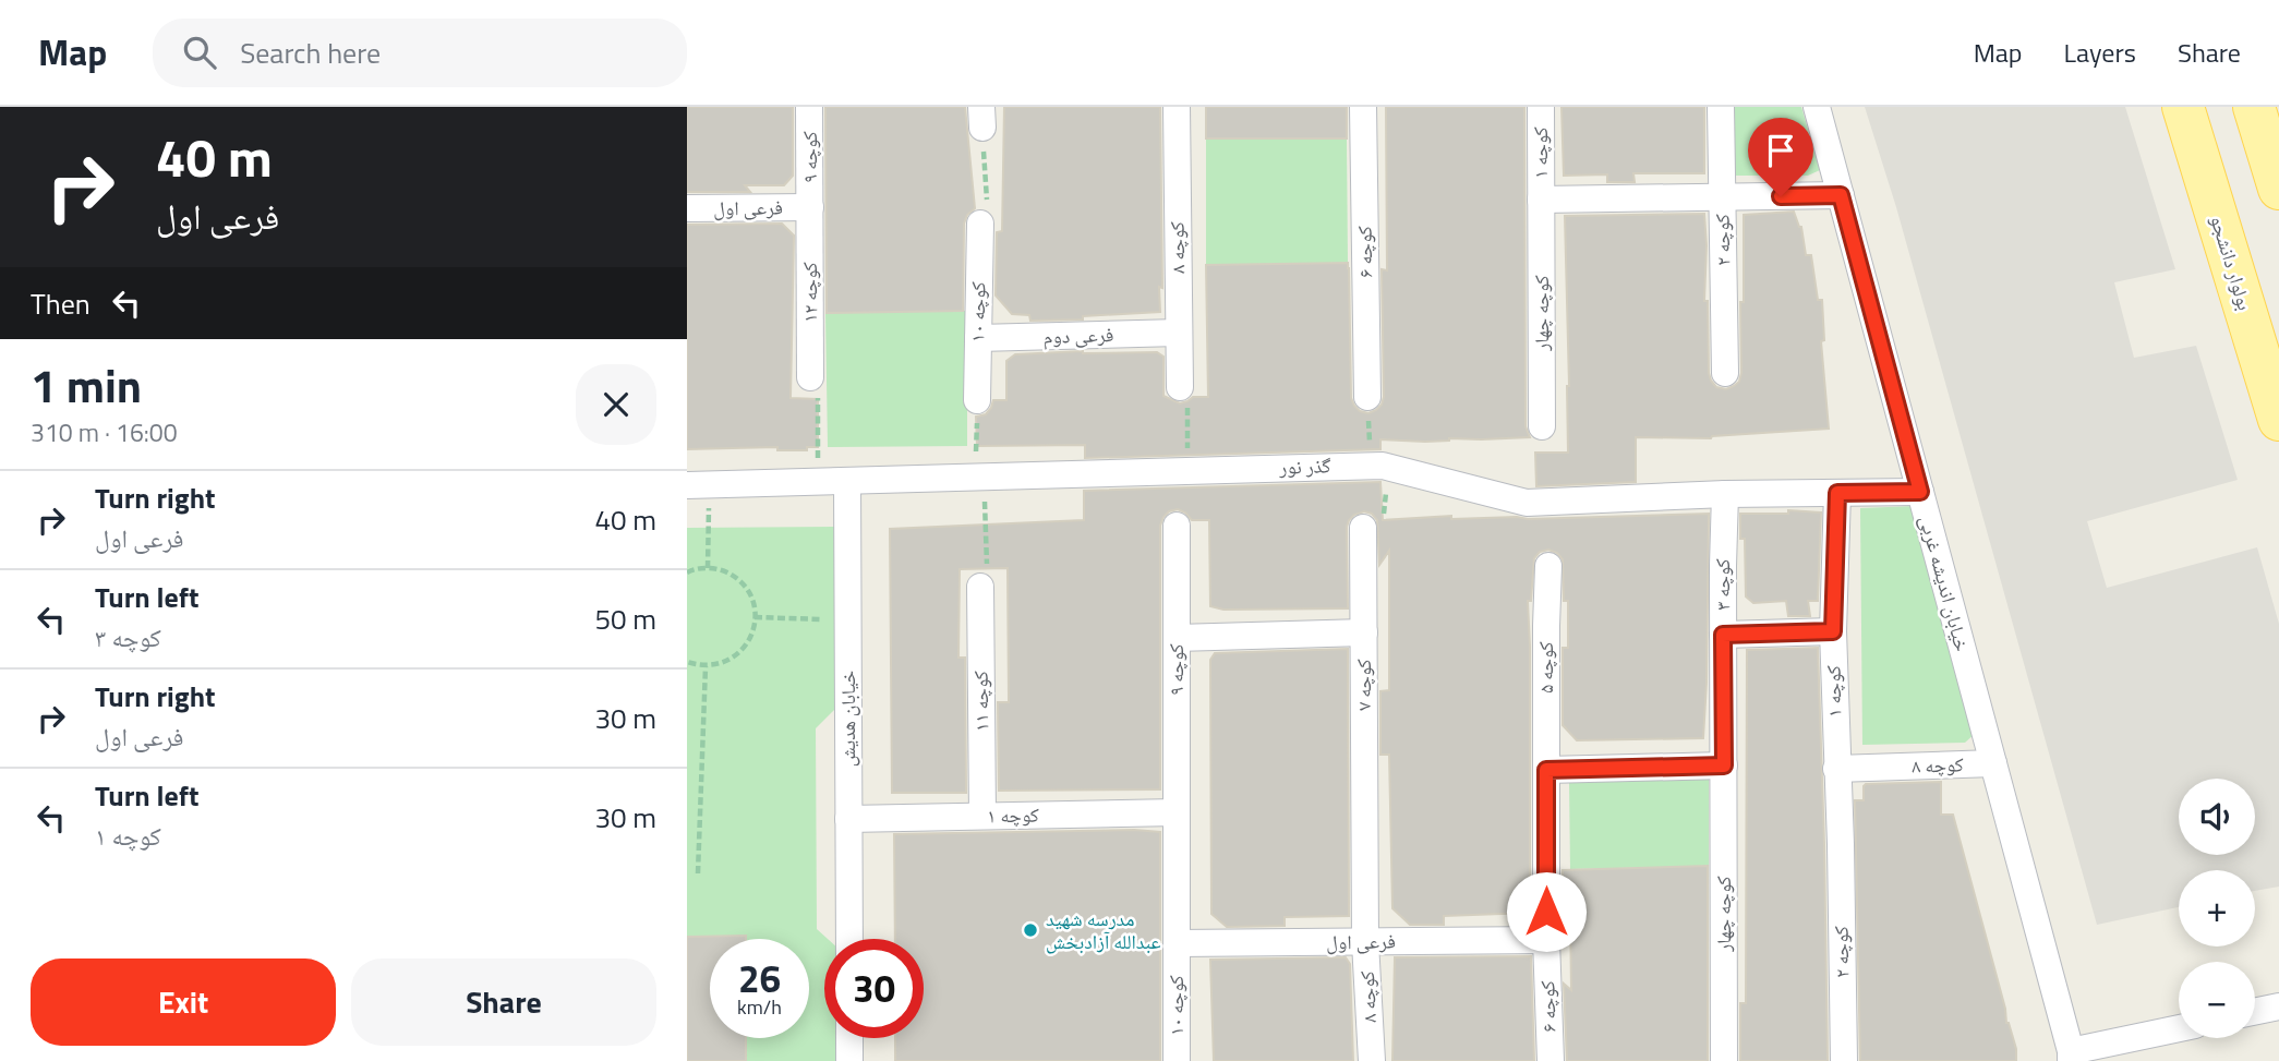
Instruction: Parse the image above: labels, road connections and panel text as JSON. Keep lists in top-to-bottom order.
{
  "streets": {
    "main road": ["بولوار دانشجو"],
    "street": [
      "کوچه ۱",
      "کوچه ۹",
      "فرعی اول",
      "کوچه ۲",
      "کوچه ۸",
      "کوچه ۶",
      "کوچه ۱۲",
      "کوچه ۱۰",
      "کوچه چهار",
      "فرعی دوم",
      "گذر نور",
      "خیابان اندیشه غربی",
      "کوچه ۳",
      "کوچه ۵",
      "کوچه ۷",
      "کوچه ۱۱",
      "خیابان هدیش"
    ]
  },
  "crossings": [
    ["کوچه ۱", "کوچه ۹"],
    ["کوچه ۱", "کوچه ۲"],
    ["کوچه ۱", "کوچه ۸"],
    ["کوچه ۱", "کوچه ۱۰"],
    ["کوچه ۱", "کوچه چهار"],
    ["کوچه ۱", "گذر نور"],
    ["کوچه ۱", "کوچه ۱۱"],
    ["کوچه ۱", "خیابان هدیش"],
    ["کوچه ۹", "فرعی اول"],
    ["کوچه ۹", "کوچه ۱۲"],
    ["کوچه ۹", "کوچه ۱۰"],
    ["فرعی اول", "کوچه ۸"],
    ["فرعی اول", "کوچه ۶"],
    ["فرعی اول", "کوچه ۱۲"],
    ["فرعی اول", "کوچه ۱۰"],
    ["کوچه ۸", "فرعی دوم"],
    ["کوچه ۸", "خیابان اندیشه غربی"],
    ["کوچه ۸", "کوچه ۷"],
    ["کوچه ۶", "کوچه ۵"],
    ["کوچه ۱۰", "فرعی دوم"],
    ["کوچه چهار", "کوچه ۳"],
    ["گذر نور", "خیابان اندیشه غربی"],
    ["گذر نور", "کوچه ۳"],
    ["گذر نور", "خیابان هدیش"]
  ],
  "places": ["مدرسه شهید عبدالله آزادبخش"],
  "page": {
    "header": "Map",
    "search": "Search here",
    "nav": ["Map", "Layers", "Share"],
    "turn": ["40 m", "فرعی اول"],
    "then": "Then",
    "heading": ["1 min", "310 m · 16:00"],
    "list": [
      {
        "name": "Turn right",
        "note": "فرعی اول",
        "value": "40 m"
      },
      {
        "name": "Turn left",
        "note": "کوچه ۳",
        "value": "50 m"
      },
      {
        "name": "Turn right",
        "note": "فرعی اول",
        "value": "30 m"
      },
      {
        "name": "Turn left",
        "note": "کوچه ۱",
        "value": "30 m"
      }
    ],
    "map_buttons": ["+", "−"],
    "speed": "26 km/h",
    "limit": "30",
    "buttons": ["Exit", "Share"]
  }
}
